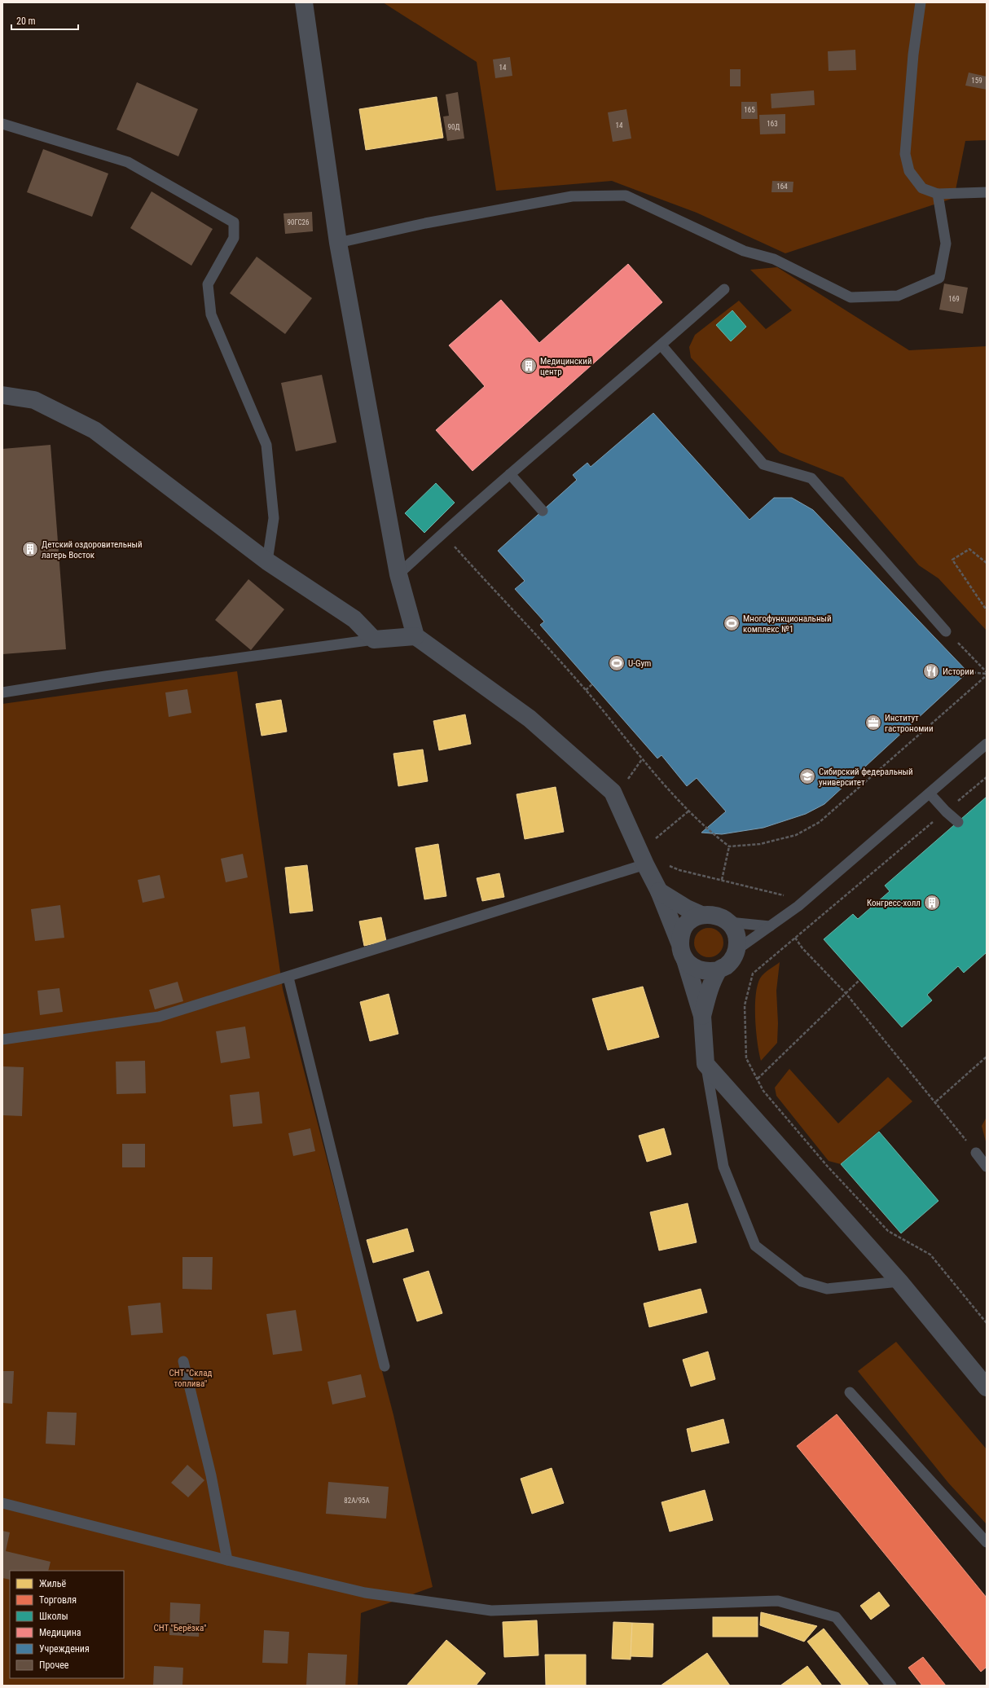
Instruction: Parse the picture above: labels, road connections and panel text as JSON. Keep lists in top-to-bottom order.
{
  "parks": ["СНТ \"Склад топлива\"", "СНТ \"Берёзка\""],
  "places": {
    "building": ["Медицинский центр", "Детский оздоровительный лагерь Восток", "Конгресс-холл"],
    "sports": ["Многофункциональный комплекс №1", "U-Gym"],
    "restaurant": ["Истории"],
    "office": ["Институт гастрономии"],
    "school or university": ["Сибирский федеральный университет"]
  },
  "house_numbers": [
    "14",
    "159",
    "165",
    "163",
    "14",
    "90Д",
    "164",
    "90ГС26",
    "169",
    "82А/95А"
  ],
  "legend": [
    "Жильё",
    "Торговля",
    "Школы",
    "Медицина",
    "Учреждения",
    "Прочее"
  ],
  "scale_bar": "20 m"
}
